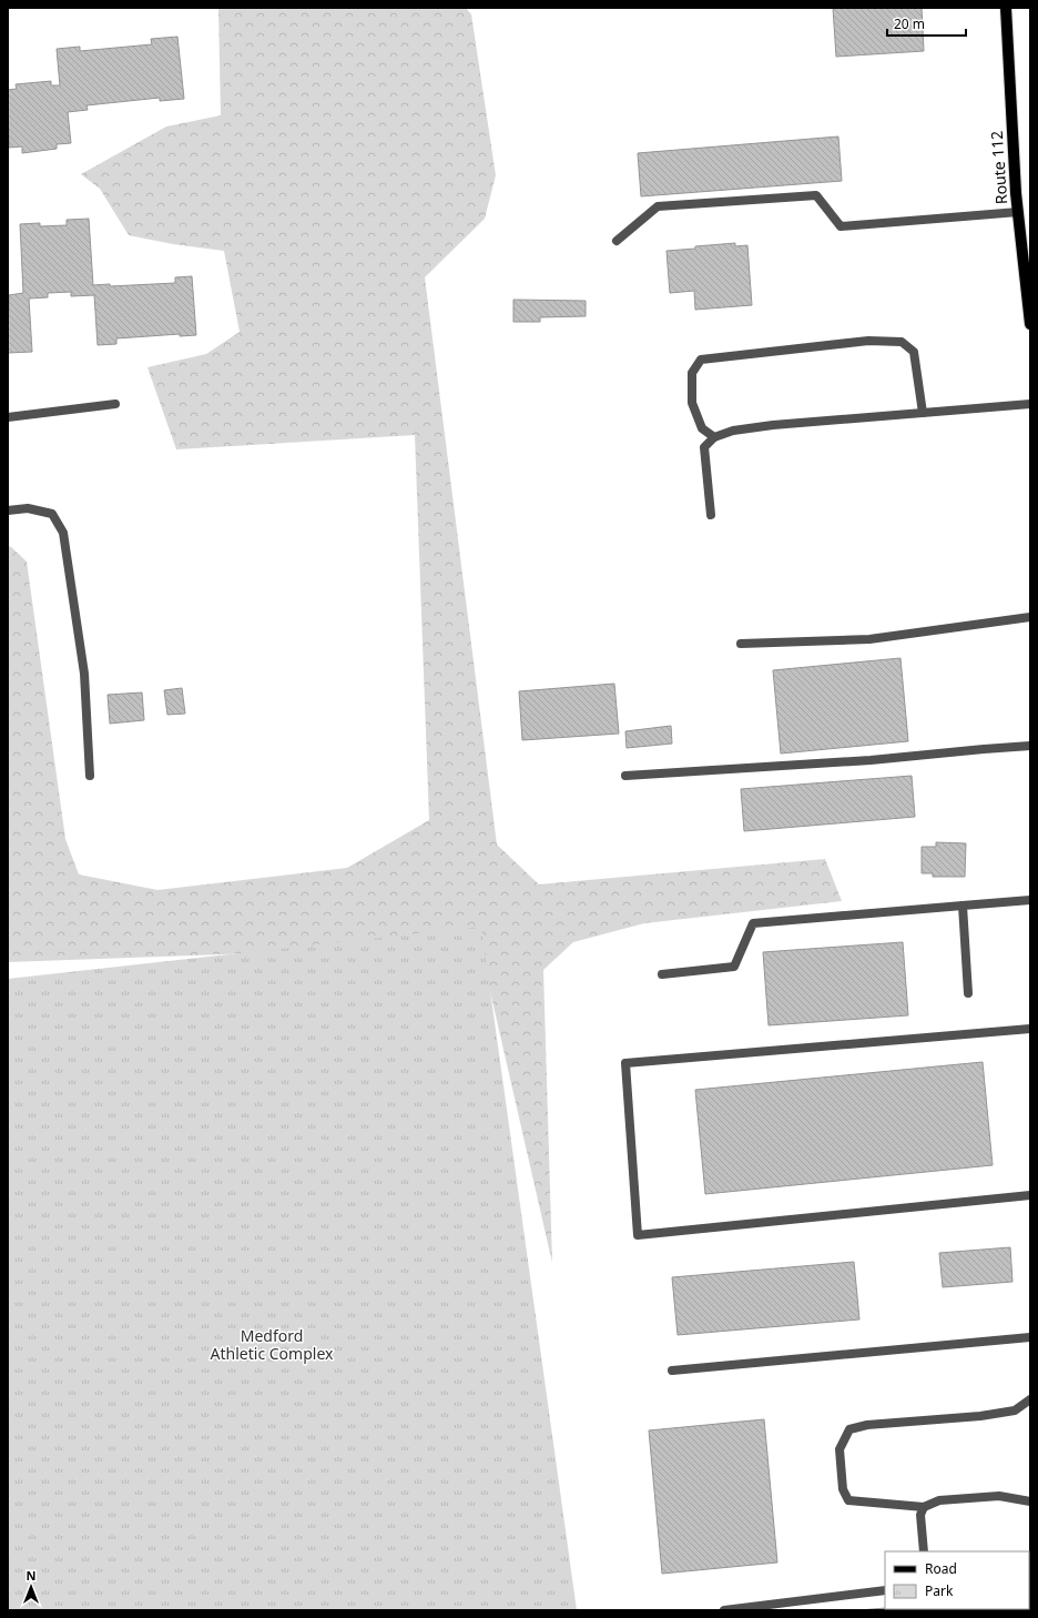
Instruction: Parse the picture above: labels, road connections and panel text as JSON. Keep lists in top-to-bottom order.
{
  "streets": {
    "main road": ["Route 112"]
  },
  "parks": ["Medford Athletic Complex"],
  "legend": ["Road", "Park"],
  "scale_bar": "20 m",
  "north": "top"
}
